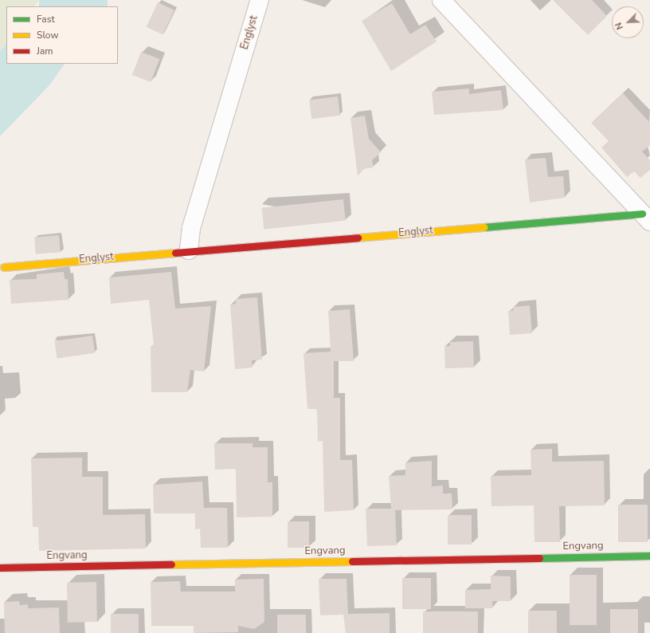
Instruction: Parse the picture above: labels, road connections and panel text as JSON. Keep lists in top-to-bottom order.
{
  "streets": {
    "street": ["Englyst", "Engvang"]
  },
  "legend": ["Fast", "Slow", "Jam"],
  "north": "bottom left"
}
